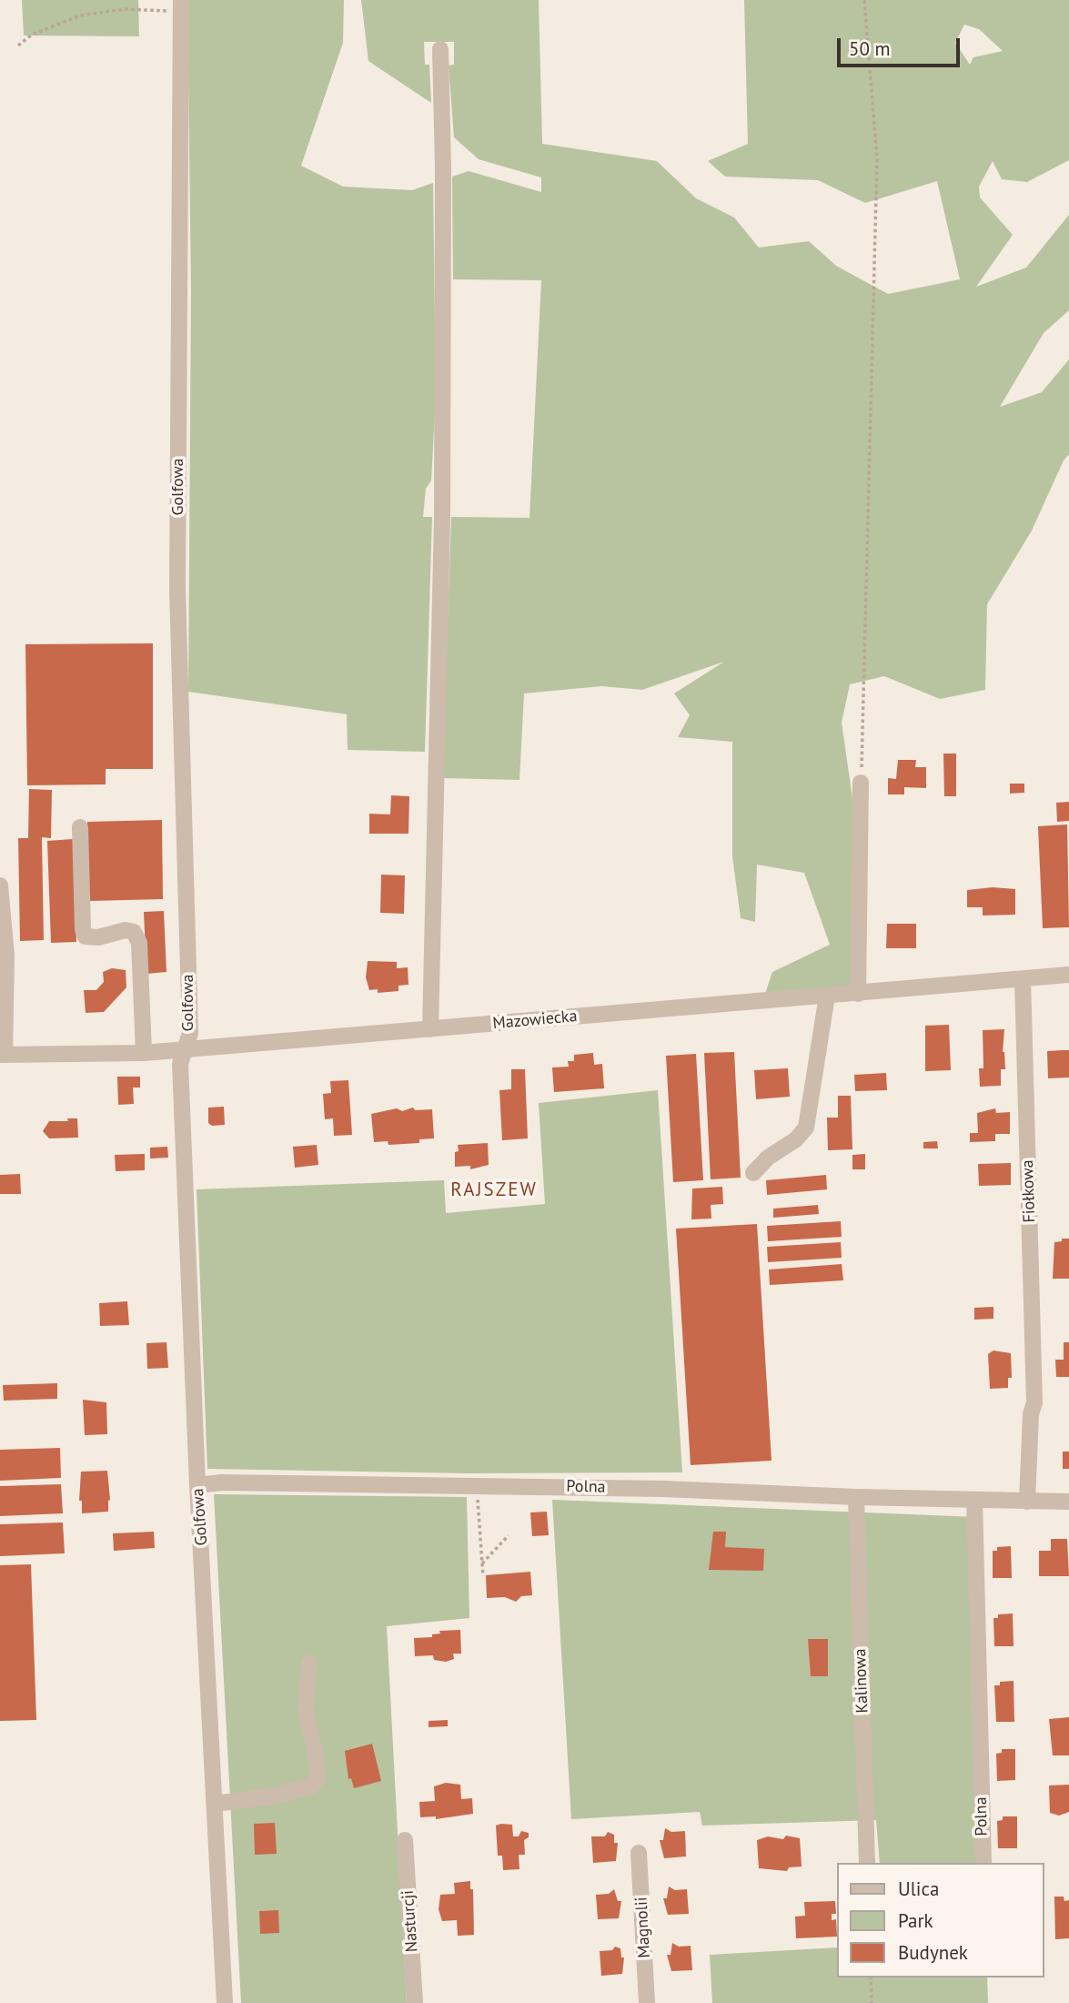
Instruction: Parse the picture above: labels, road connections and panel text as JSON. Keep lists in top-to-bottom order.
{
  "streets": {
    "street": [
      "Golfowa",
      "Mazowiecka",
      "Fiołkowa",
      "Polna",
      "Kalinowa",
      "Nasturcji",
      "Magnolii"
    ]
  },
  "crossings": [
    ["Golfowa", "Mazowiecka"],
    ["Golfowa", "Polna"],
    ["Mazowiecka", "Fiołkowa"],
    ["Fiołkowa", "Polna"],
    ["Polna", "Kalinowa"]
  ],
  "districts": ["RAJSZEW"],
  "legend": ["Ulica", "Park", "Budynek"],
  "scale_bar": "50 m"
}
